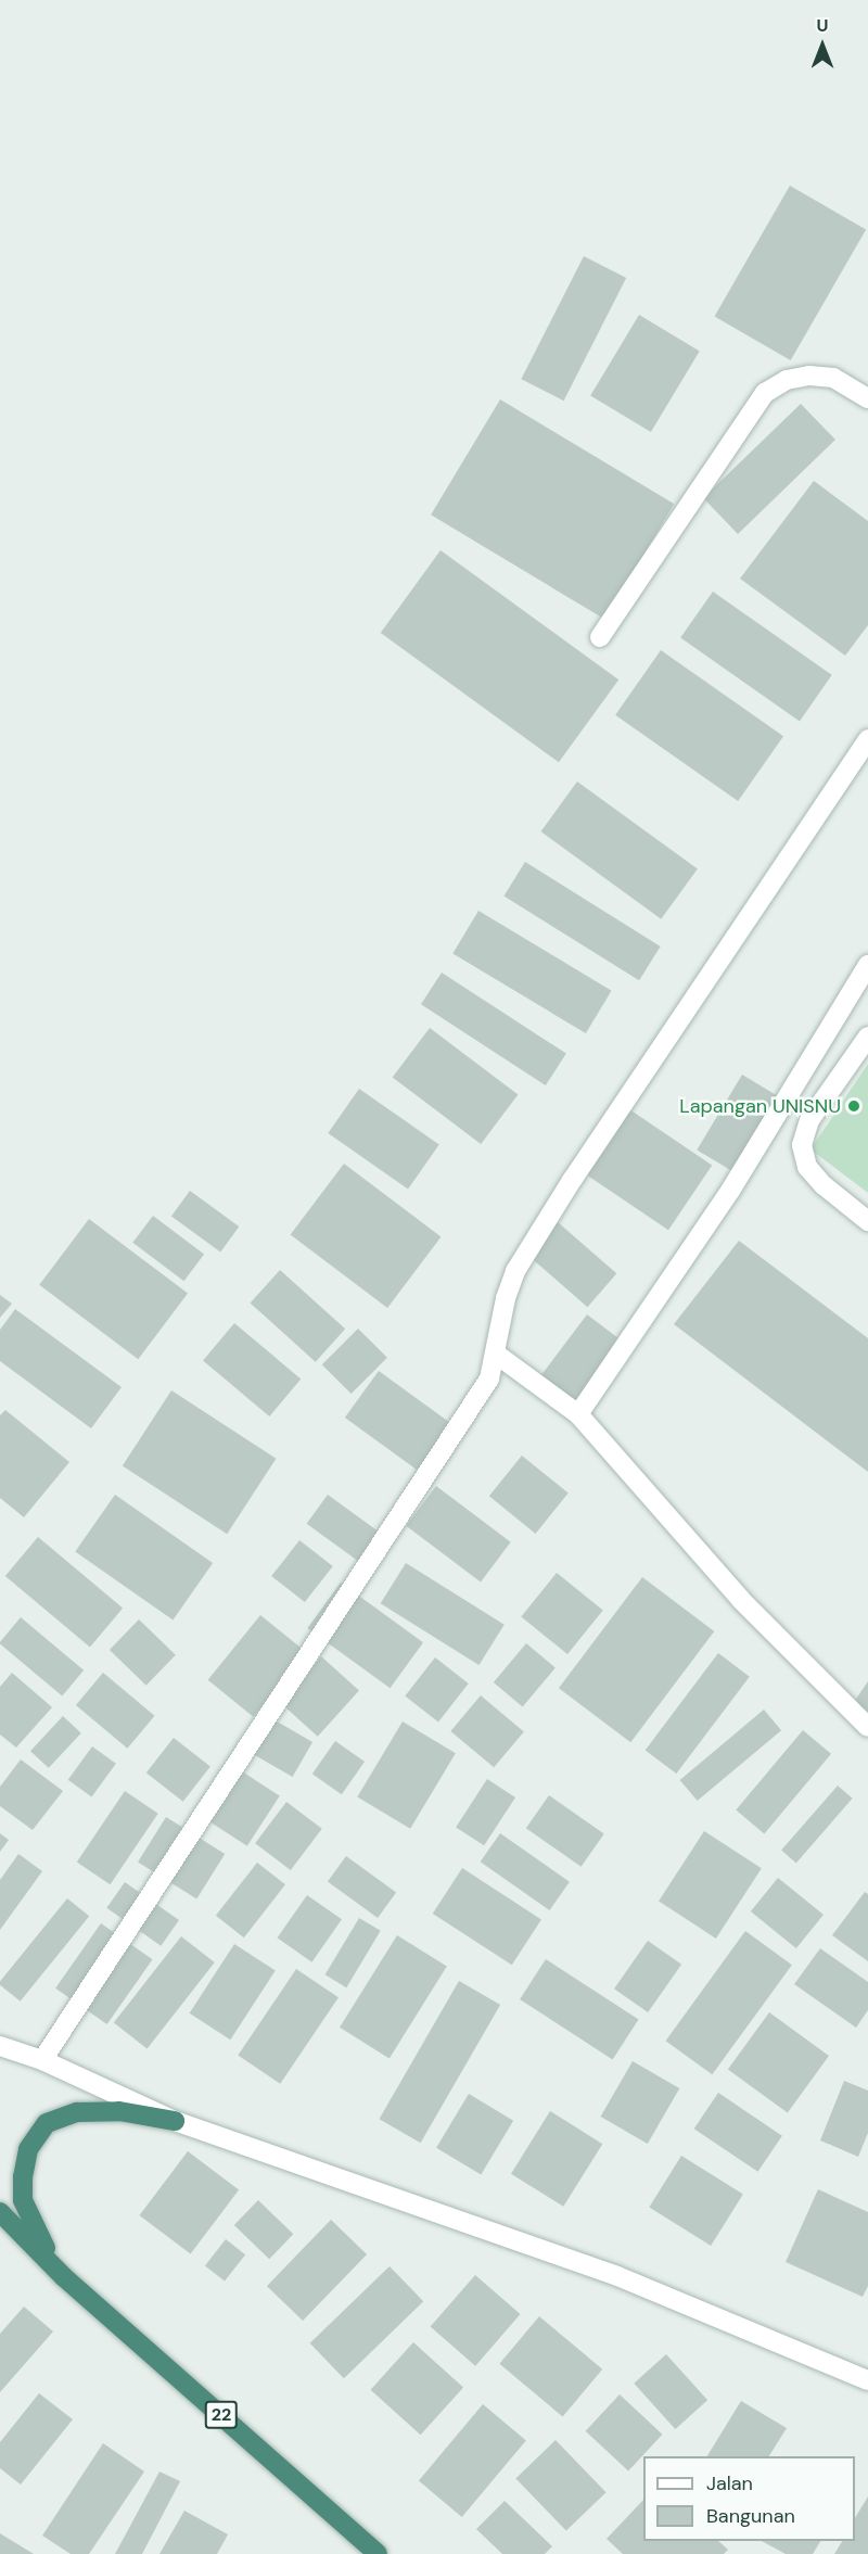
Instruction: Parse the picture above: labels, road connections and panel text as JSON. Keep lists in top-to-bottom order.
{
  "streets": {
    "highway": ["22"]
  },
  "places": ["Lapangan UNISNU"],
  "legend": ["Jalan", "Bangunan"],
  "north": "top"
}
